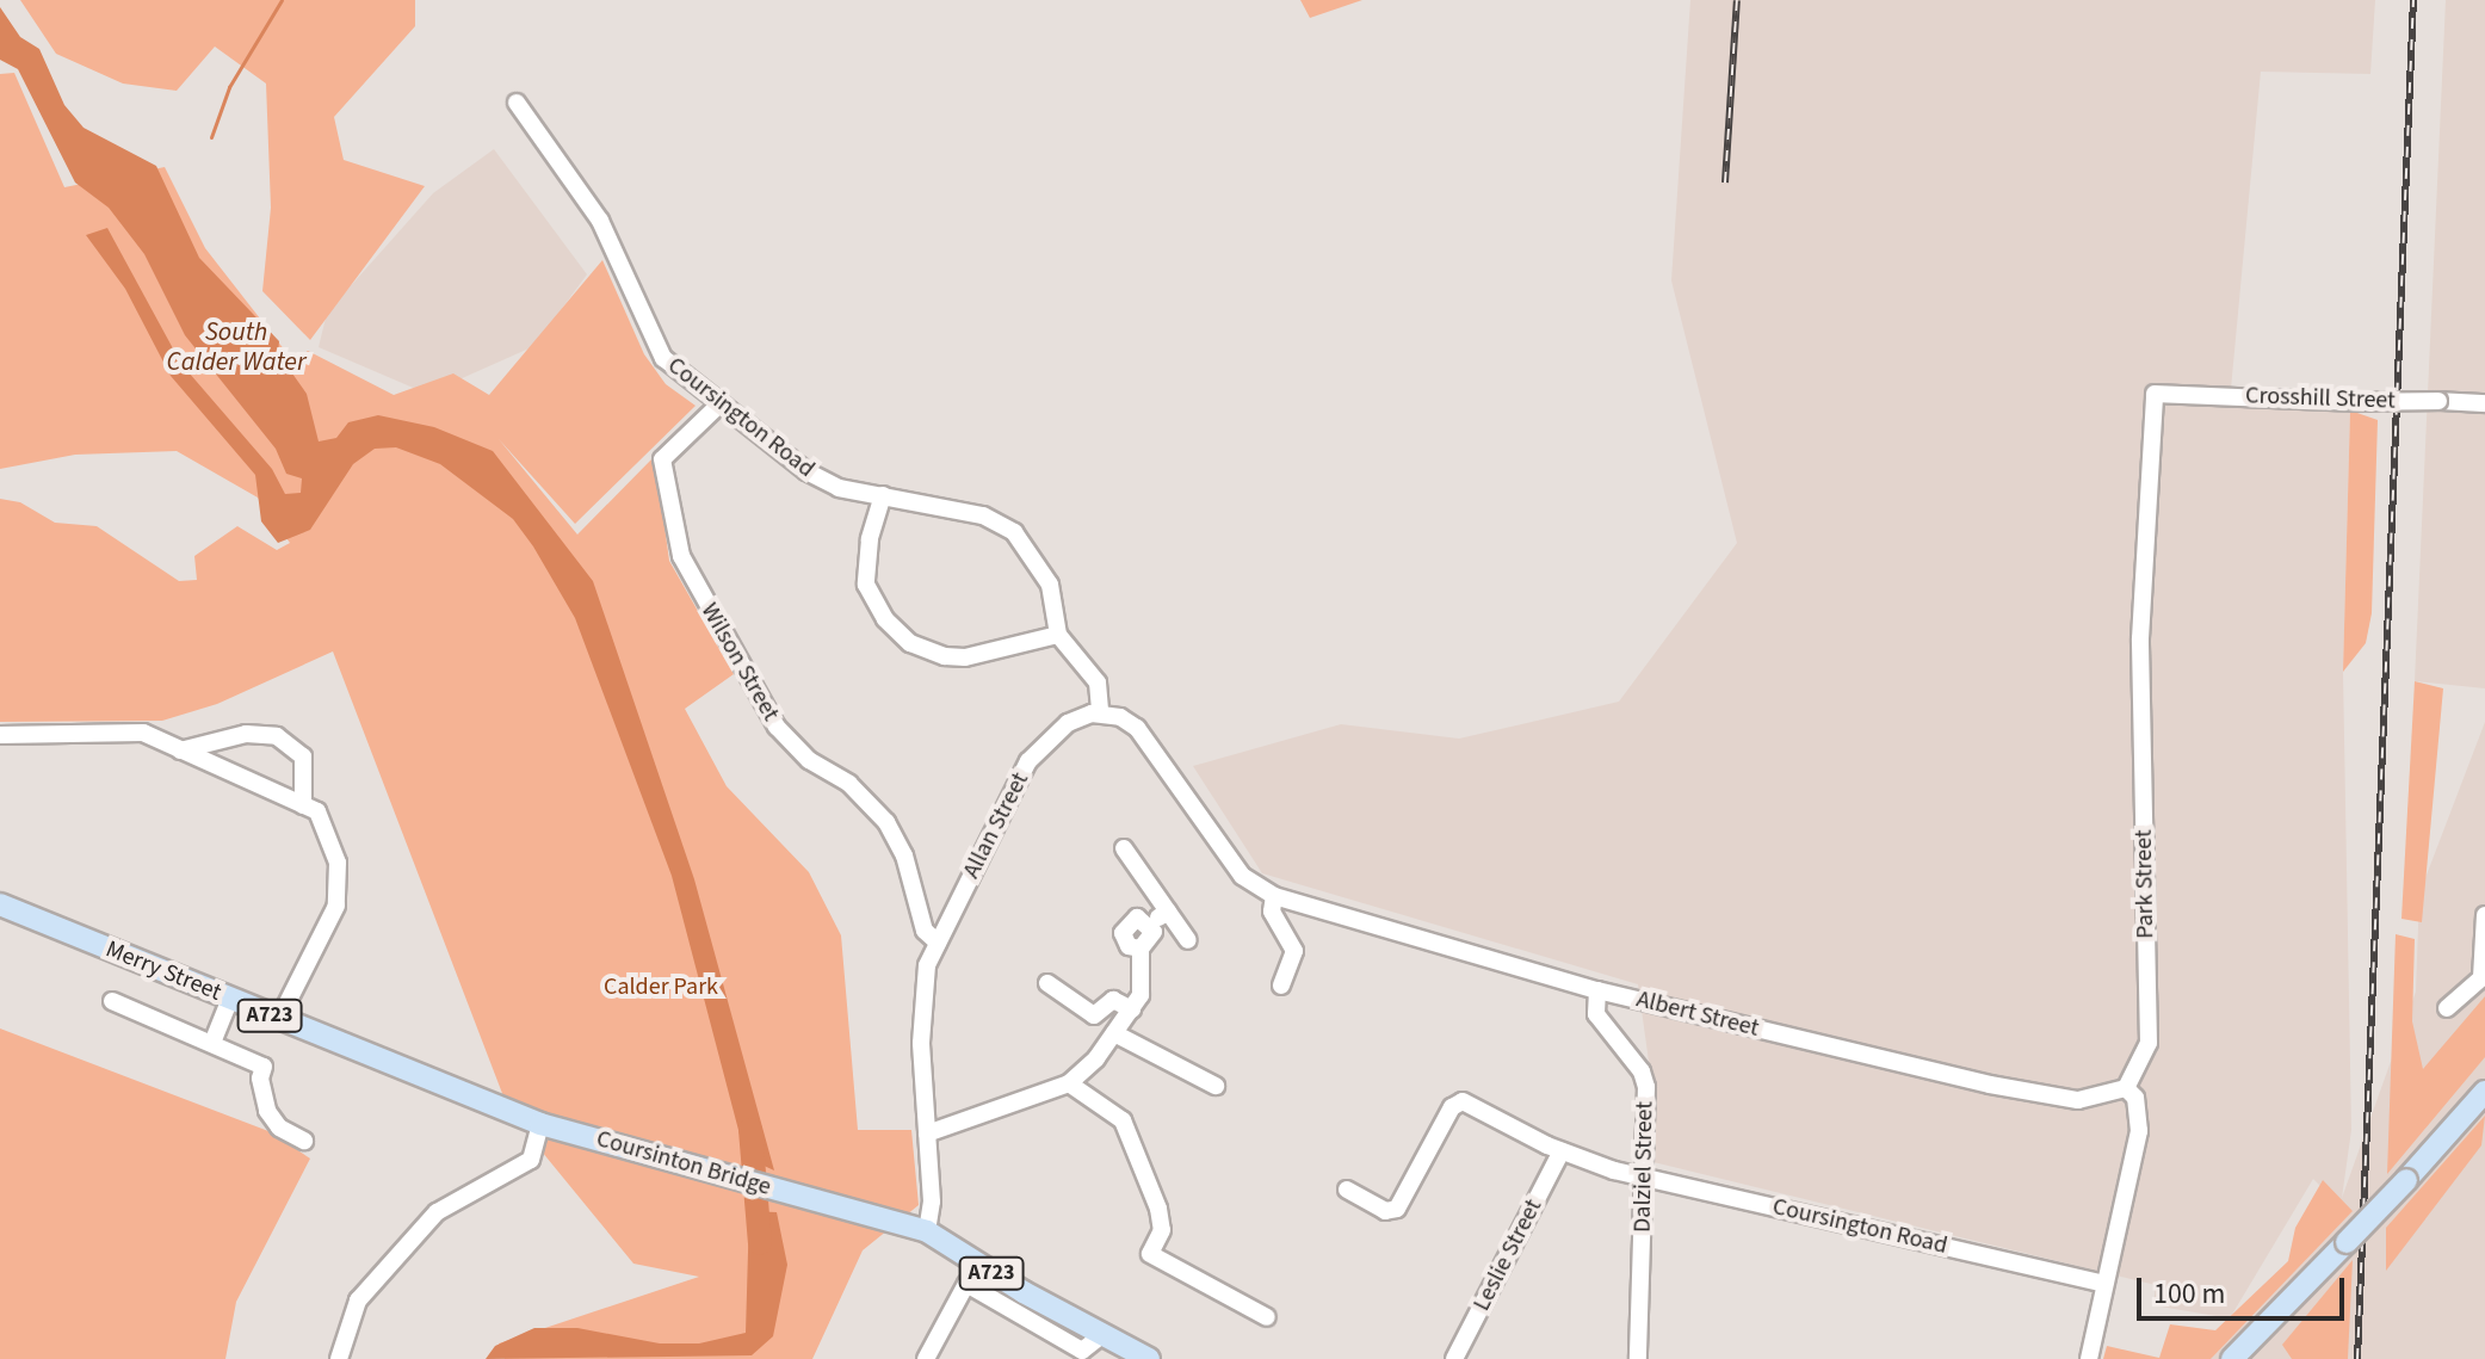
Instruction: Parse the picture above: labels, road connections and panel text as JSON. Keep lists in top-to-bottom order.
{
  "streets": {
    "main road": ["Merry Street", "A723", "Coursinton Bridge"],
    "street": [
      "Crosshill Street",
      "Coursington Road",
      "Wilson Street",
      "Allan Street",
      "Park Street",
      "Albert Street",
      "Dalziel Street",
      "Leslie Street"
    ]
  },
  "crossings": [
    ["Crosshill Street", "Park Street"],
    ["Coursington Road", "Wilson Street"],
    ["Coursington Road", "Dalziel Street"],
    ["Coursington Road", "Leslie Street"],
    ["Wilson Street", "Allan Street"],
    ["Allan Street", "A723"],
    ["Allan Street", "Coursinton Bridge"],
    ["Park Street", "Albert Street"],
    ["Merry Street", "Coursinton Bridge"],
    ["Albert Street", "Dalziel Street"],
    ["A723", "Coursinton Bridge"]
  ],
  "water": ["South Calder Water"],
  "parks": ["Calder Park"],
  "scale_bar": "100 m"
}
